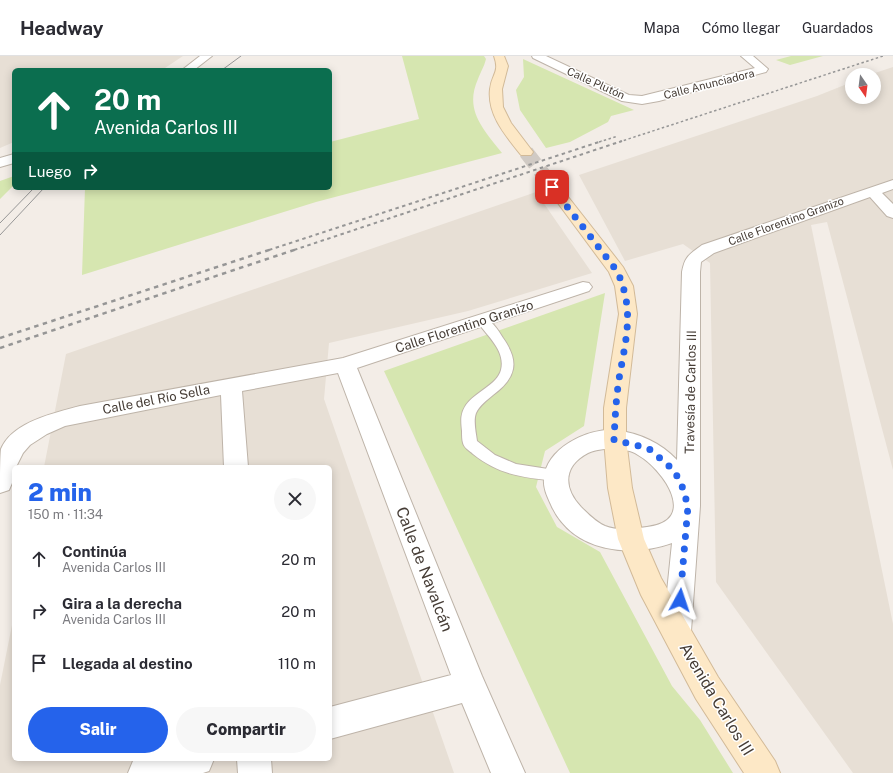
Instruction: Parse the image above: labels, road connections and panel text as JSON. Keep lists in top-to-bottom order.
{
  "streets": {
    "street": [
      "Calle Plutón",
      "Calle Anunciadora",
      "Calle Florentino Granizo",
      "Travesía de Carlos III",
      "Calle del Río Sella",
      "Calle de Navalcán",
      "Avenida Carlos III"
    ]
  },
  "crossings": [
    ["Calle Plutón", "Calle Anunciadora"],
    ["Calle Florentino Granizo", "Travesía de Carlos III"],
    ["Calle Florentino Granizo", "Calle del Río Sella"],
    ["Calle Florentino Granizo", "Calle de Navalcán"],
    ["Travesía de Carlos III", "Avenida Carlos III"],
    ["Calle del Río Sella", "Calle de Navalcán"]
  ],
  "north": "bottom",
  "page": {
    "header": "Headway",
    "nav": ["Mapa", "Cómo llegar", "Guardados"],
    "turn": ["20 m", "Avenida Carlos III"],
    "then": "Luego",
    "heading": ["2 min", "150 m · 11:34"],
    "list": [
      {
        "name": "Continúa",
        "note": "Avenida Carlos III",
        "value": "20 m"
      },
      {
        "name": "Gira a la derecha",
        "note": "Avenida Carlos III",
        "value": "20 m"
      },
      {
        "name": "Llegada al destino",
        "value": "110 m"
      }
    ],
    "buttons": ["Salir", "Compartir"]
  }
}
